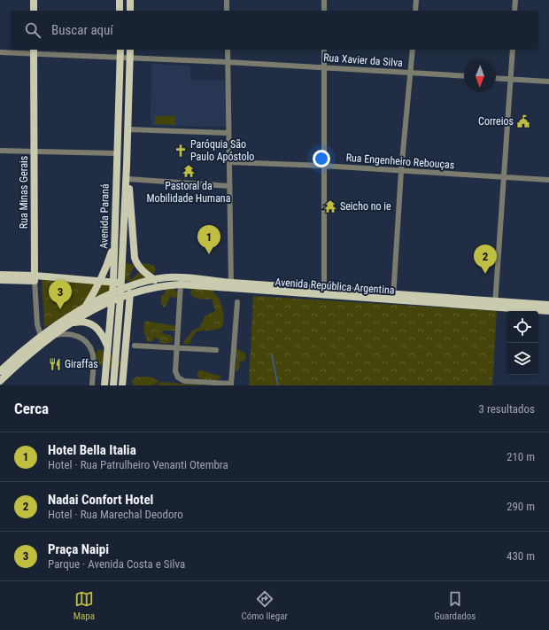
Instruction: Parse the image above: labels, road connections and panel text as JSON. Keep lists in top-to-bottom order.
{
  "streets": {
    "main road": ["Rua Minas Gerais", "Avenida Paraná", "Avenida República Argentina"],
    "street": ["Rua Xavier da Silva", "Rua Engenheiro Rebouças"]
  },
  "crossings": [
    ["Rua Xavier da Silva", "Rua Minas Gerais"],
    ["Rua Xavier da Silva", "Avenida Paraná"],
    ["Rua Minas Gerais", "Avenida República Argentina"],
    ["Avenida Paraná", "Avenida República Argentina"]
  ],
  "places": {
    "public building": ["Correios"],
    "church": ["Paróquia São Paulo Apóstolo"],
    "temple": ["Pastoral da Mobilidade Humana", "Seicho no ie"],
    "restaurant": ["Giraffas"]
  },
  "north": "bottom",
  "page": {
    "search": "Buscar aquí",
    "pins": ["1", "2", "3"],
    "heading": ["Cerca", "3 resultados"],
    "list": [
      {
        "mark": "1",
        "name": "Hotel Bella Italia",
        "note": "Hotel · Rua Patrulheiro Venanti Otembra",
        "value": "210 m"
      },
      {
        "mark": "2",
        "name": "Nadai Confort Hotel",
        "note": "Hotel · Rua Marechal Deodoro",
        "value": "290 m"
      },
      {
        "mark": "3",
        "name": "Praça Naipi",
        "note": "Parque · Avenida Costa e Silva",
        "value": "430 m"
      }
    ],
    "nav": ["Mapa", "Cómo llegar", "Guardados"]
  }
}
